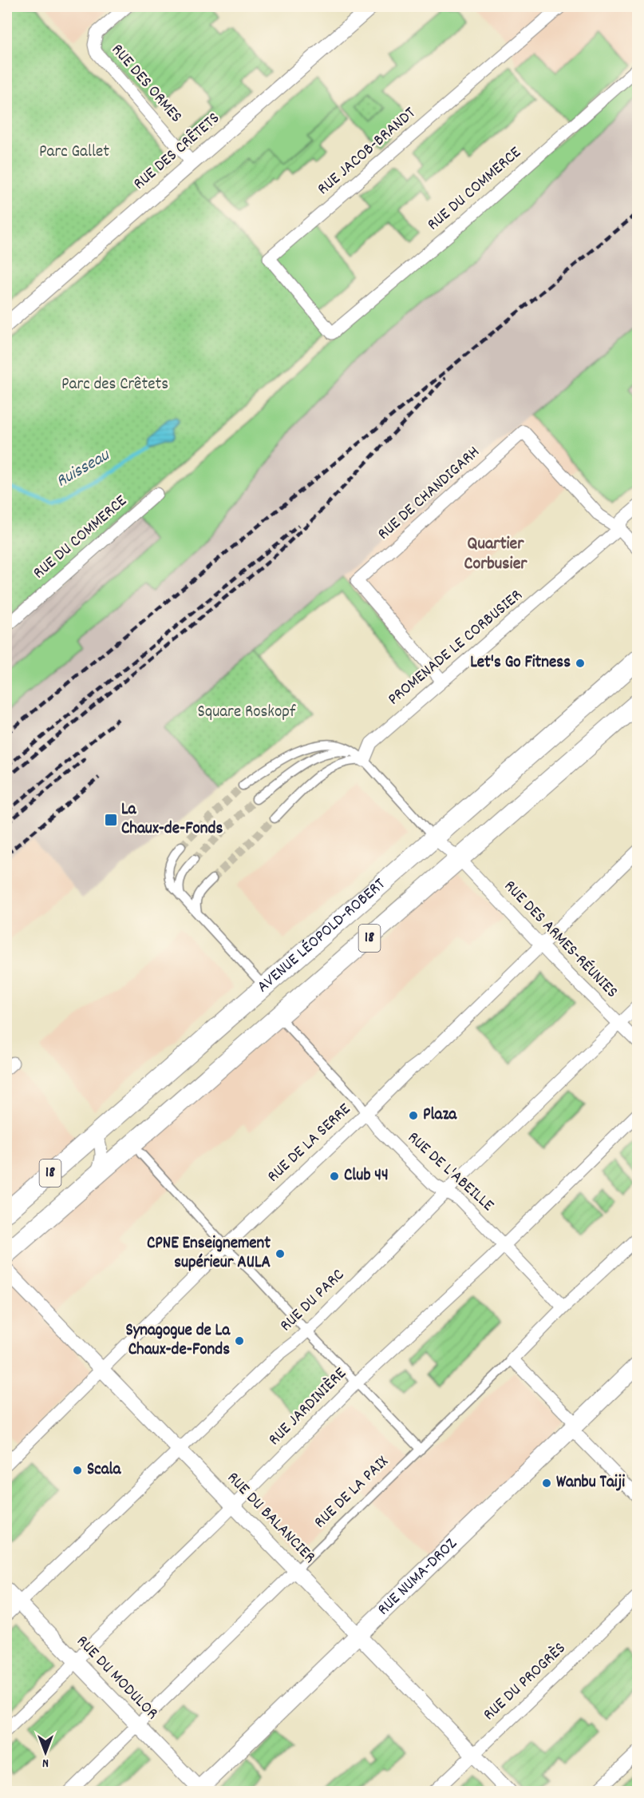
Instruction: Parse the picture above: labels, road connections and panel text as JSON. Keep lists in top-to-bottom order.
{
  "streets": {
    "main road": ["AVENUE LÉOPOLD-ROBERT", "18", "RUE NUMA-DROZ"],
    "street": [
      "RUE DES ORMES",
      "RUE DES CRÊTETS",
      "RUE JACOB-BRANDT",
      "RUE DU COMMERCE",
      "RUE DE CHANDIGARH",
      "PROMENADE LE CORBUSIER",
      "RUE DES ARMES-RÉUNIES",
      "RUE DE LA SERRE",
      "RUE DE L'ABEILLE",
      "RUE DU PARC",
      "RUE JARDINIÈRE",
      "RUE DE LA PAIX",
      "RUE DU BALANCIER",
      "RUE DU MODULOR",
      "RUE DU PROGRÈS"
    ]
  },
  "crossings": [
    ["RUE DES ORMES", "RUE DES CRÊTETS"],
    ["RUE JACOB-BRANDT", "RUE DU COMMERCE"],
    ["RUE DE CHANDIGARH", "PROMENADE LE CORBUSIER"],
    ["AVENUE LÉOPOLD-ROBERT", "RUE DES ARMES-RÉUNIES"],
    ["AVENUE LÉOPOLD-ROBERT", "RUE DE L'ABEILLE"],
    ["RUE DES ARMES-RÉUNIES", "RUE DE LA SERRE"],
    ["RUE DES ARMES-RÉUNIES", "RUE DU PARC"],
    ["RUE DE LA SERRE", "RUE DE L'ABEILLE"],
    ["RUE DE LA SERRE", "RUE DU BALANCIER"],
    ["RUE DE L'ABEILLE", "RUE DU PARC"],
    ["RUE DE L'ABEILLE", "RUE JARDINIÈRE"],
    ["RUE DE L'ABEILLE", "RUE DE LA PAIX"],
    ["RUE DU PARC", "RUE DU BALANCIER"],
    ["RUE DU PARC", "RUE DU MODULOR"],
    ["RUE JARDINIÈRE", "RUE DU BALANCIER"],
    ["RUE JARDINIÈRE", "RUE DU MODULOR"],
    ["RUE DE LA PAIX", "RUE DU BALANCIER"],
    ["RUE DE LA PAIX", "RUE DU MODULOR"],
    ["RUE DU BALANCIER", "RUE NUMA-DROZ"],
    ["RUE DU BALANCIER", "RUE DU PROGRÈS"],
    ["RUE NUMA-DROZ", "RUE DU MODULOR"]
  ],
  "districts": ["Quartier Corbusier"],
  "water": ["Ruisseau"],
  "parks": ["Parc Gallet", "Parc des Crêtets", "Square Roskopf"],
  "places": {
    "other": [
      "Let's Go Fitness",
      "Plaza",
      "Club 44",
      "CPNE Enseignement supérieur AULA",
      "Synagogue de La Chaux-de-Fonds",
      "Scala",
      "Wanbu Taiji"
    ],
    "transit": ["La Chaux-de-Fonds"]
  },
  "north": "bottom"
}
